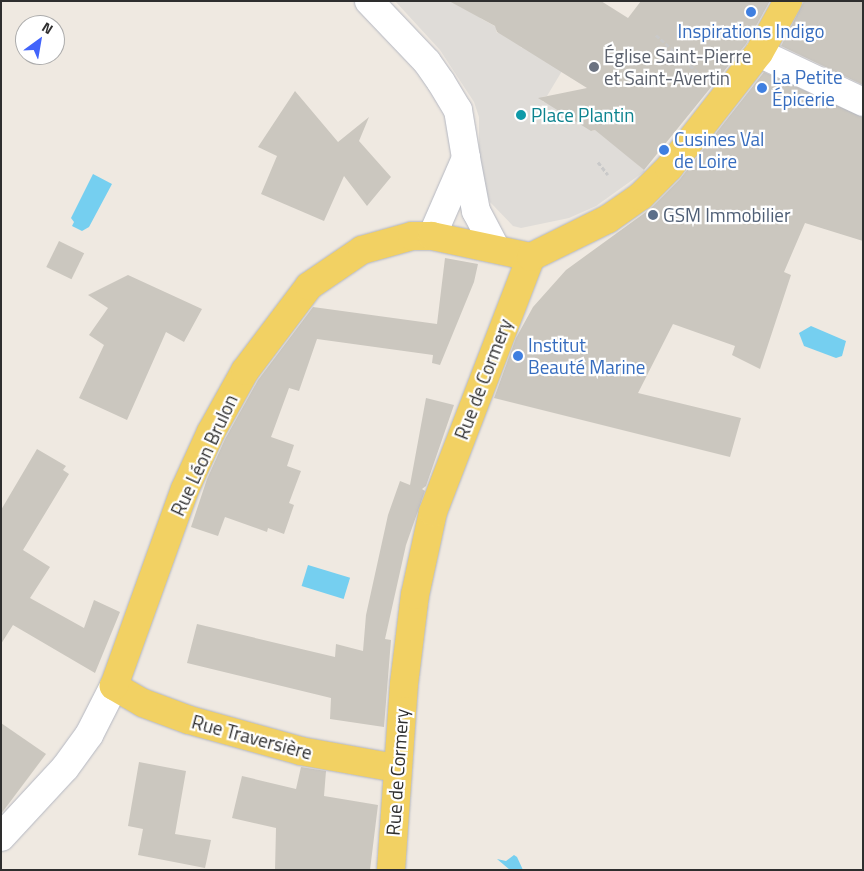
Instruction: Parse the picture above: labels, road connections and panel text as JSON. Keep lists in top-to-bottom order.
{
  "streets": {
    "main road": ["Rue de Cormery", "Rue Léon Brulon", "Rue Traversière"]
  },
  "crossings": [
    ["Rue de Cormery", "Rue Léon Brulon"],
    ["Rue de Cormery", "Rue Traversière"],
    ["Rue Léon Brulon", "Rue Traversière"]
  ],
  "places": [
    "Inspirations Indigo",
    "Église Saint-Pierre et Saint-Avertin",
    "La Petite Épicerie",
    "Place Plantin",
    "Cusines Val de Loire",
    "GSM Immobilier",
    "Institut Beauté Marine"
  ],
  "north": "top right"
}
